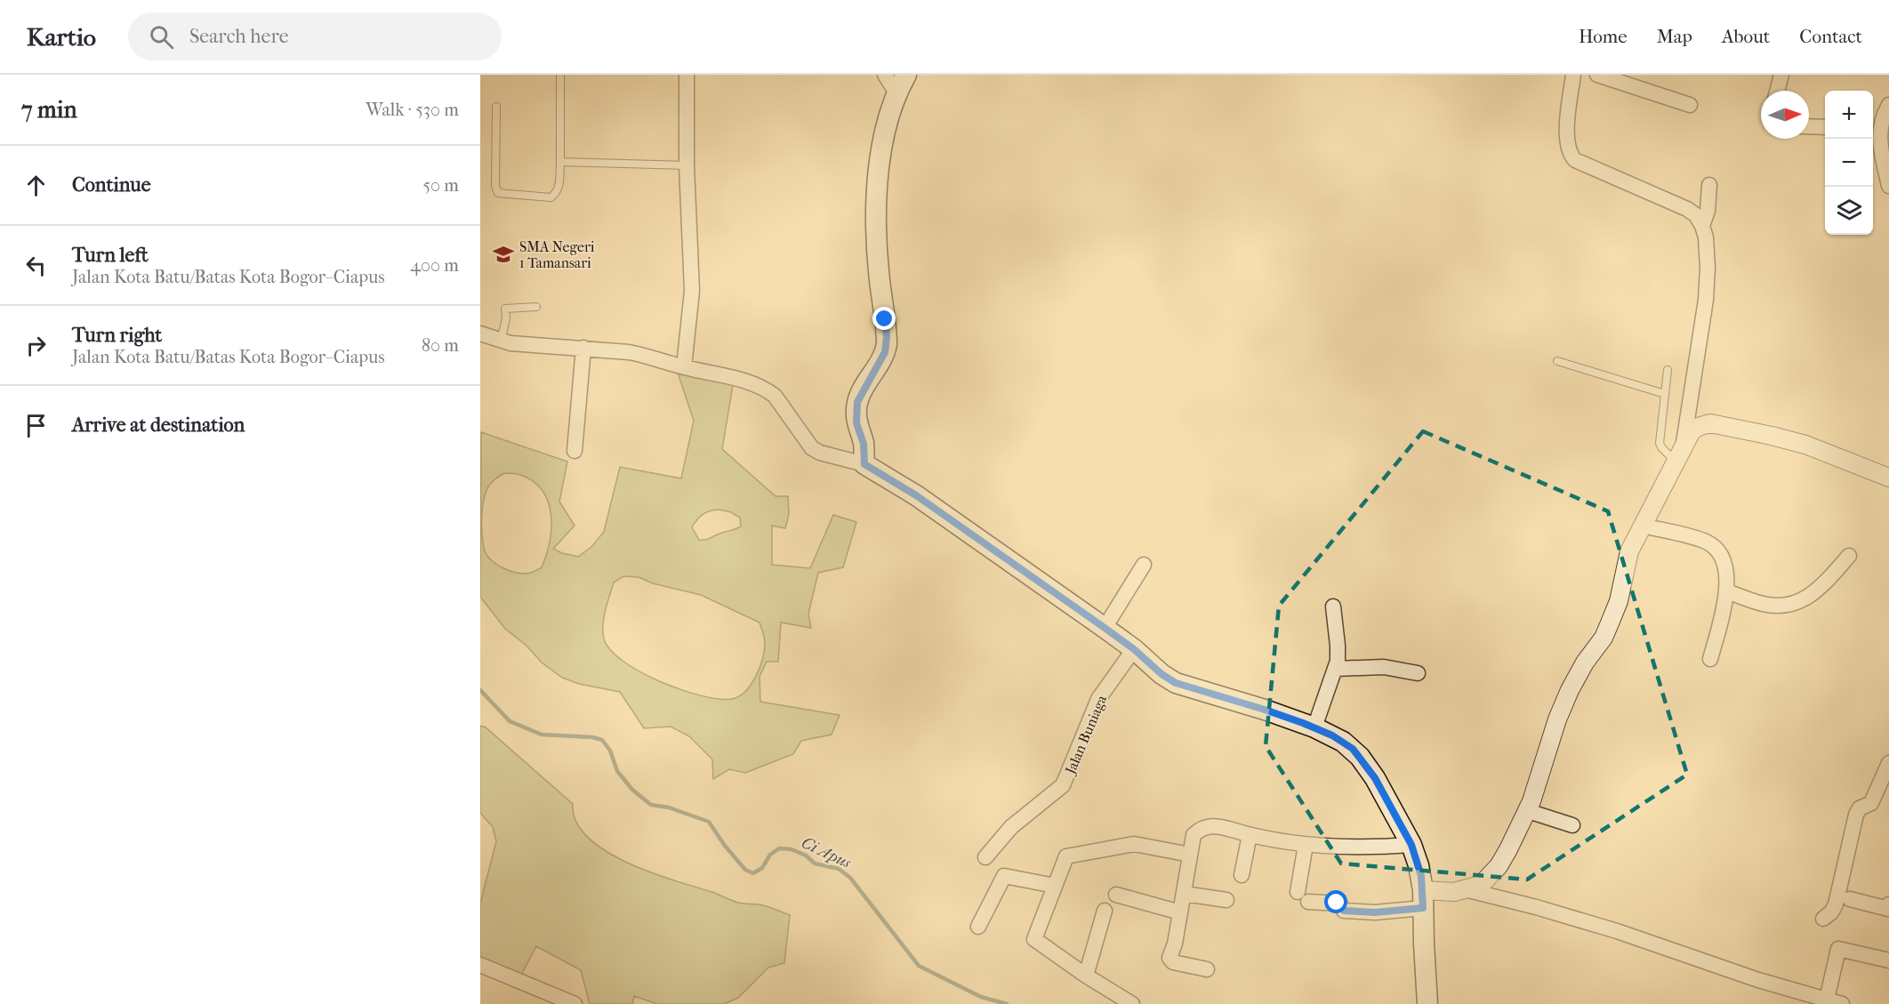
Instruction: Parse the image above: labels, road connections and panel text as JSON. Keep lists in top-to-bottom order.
{
  "streets": {
    "street": ["Jalan Buniaga"]
  },
  "water": ["Ci Apus"],
  "places": {
    "school or university": ["SMA Negeri 1 Tamansari"]
  },
  "north": "right",
  "page": {
    "header": "Kartio",
    "search": "Search here",
    "nav": [
      "Home",
      "Map",
      "About",
      "Contact"
    ],
    "heading": ["7 min", "Walk · 530 m"],
    "map_buttons": ["+", "−"],
    "list": [
      ["Continue", "50 m"],
      ["Turn left", "Jalan Kota Batu/Batas Kota Bogor–Ciapus", "400 m"],
      ["Turn right", "Jalan Kota Batu/Batas Kota Bogor–Ciapus", "80 m"],
      "Arrive at destination"
    ]
  }
}
